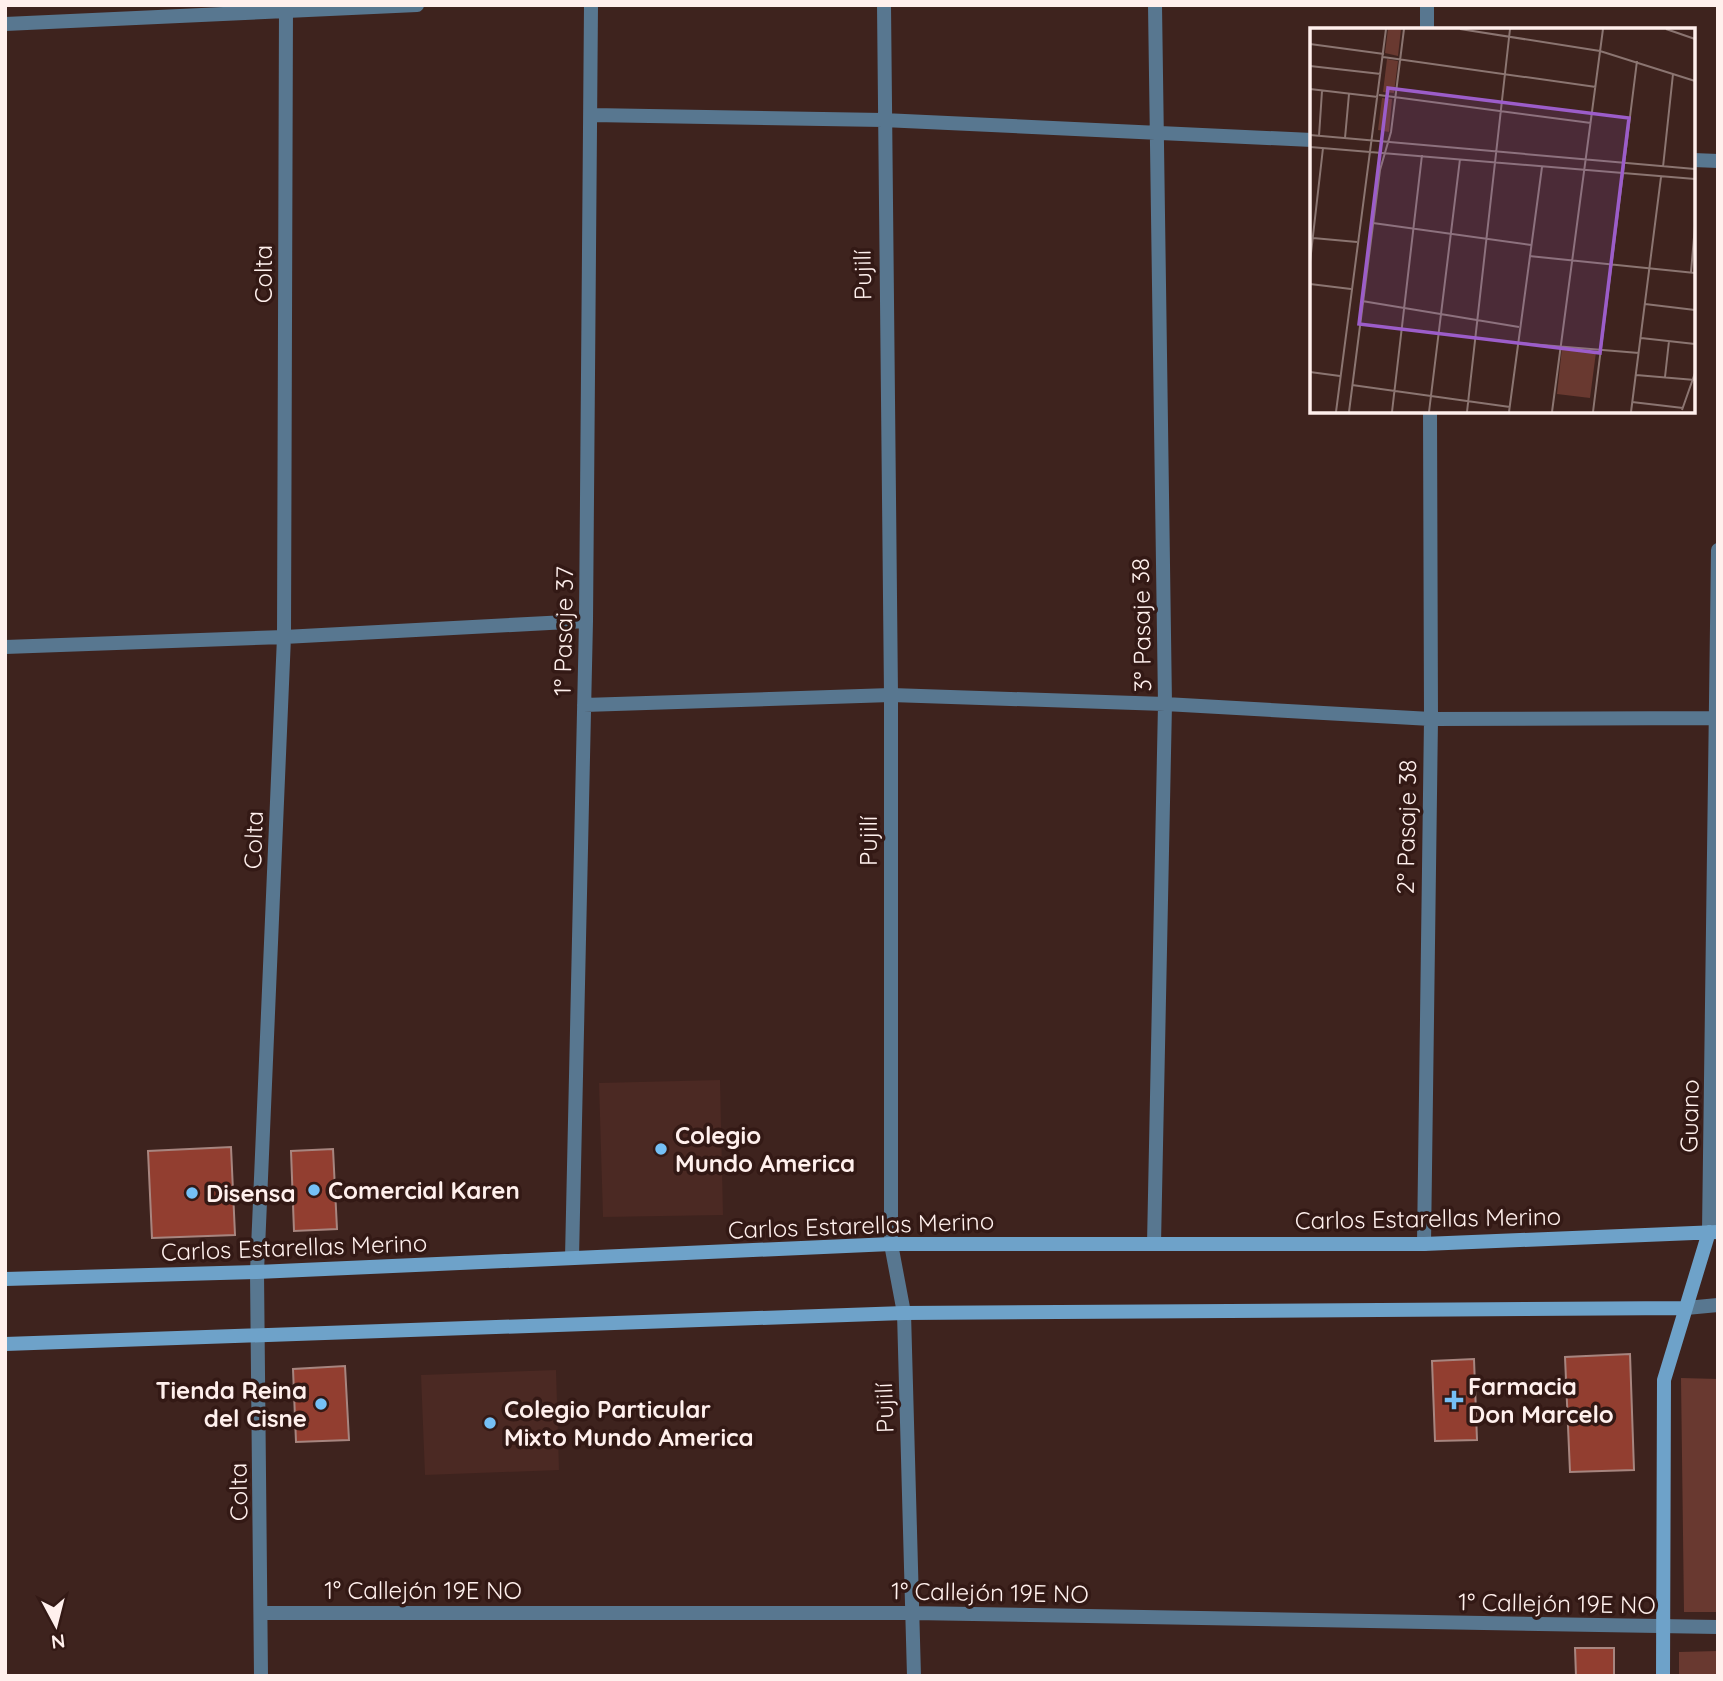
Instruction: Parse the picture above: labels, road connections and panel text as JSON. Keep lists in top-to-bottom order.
{
  "streets": {
    "street": [
      "Colta",
      "Pujilí",
      "3° Pasaje 38",
      "1° Pasaje 37",
      "2° Pasaje 38",
      "Guano",
      "Carlos Estarellas Merino",
      "1° Callejón 19E NO"
    ]
  },
  "crossings": [
    ["Colta", "Carlos Estarellas Merino"],
    ["Colta", "1° Callejón 19E NO"],
    ["Pujilí", "Carlos Estarellas Merino"],
    ["Pujilí", "1° Callejón 19E NO"],
    ["3° Pasaje 38", "Carlos Estarellas Merino"],
    ["1° Pasaje 37", "Carlos Estarellas Merino"],
    ["2° Pasaje 38", "Carlos Estarellas Merino"],
    ["Guano", "Carlos Estarellas Merino"],
    ["Guano", "1° Callejón 19E NO"]
  ],
  "places": {
    "other": [
      "Colegio Mundo America",
      "Comercial Karen",
      "Disensa",
      "Tienda Reina del Cisne",
      "Colegio Particular Mixto Mundo America"
    ],
    "health": ["Farmacia Don Marcelo"]
  },
  "north": "bottom"
}
